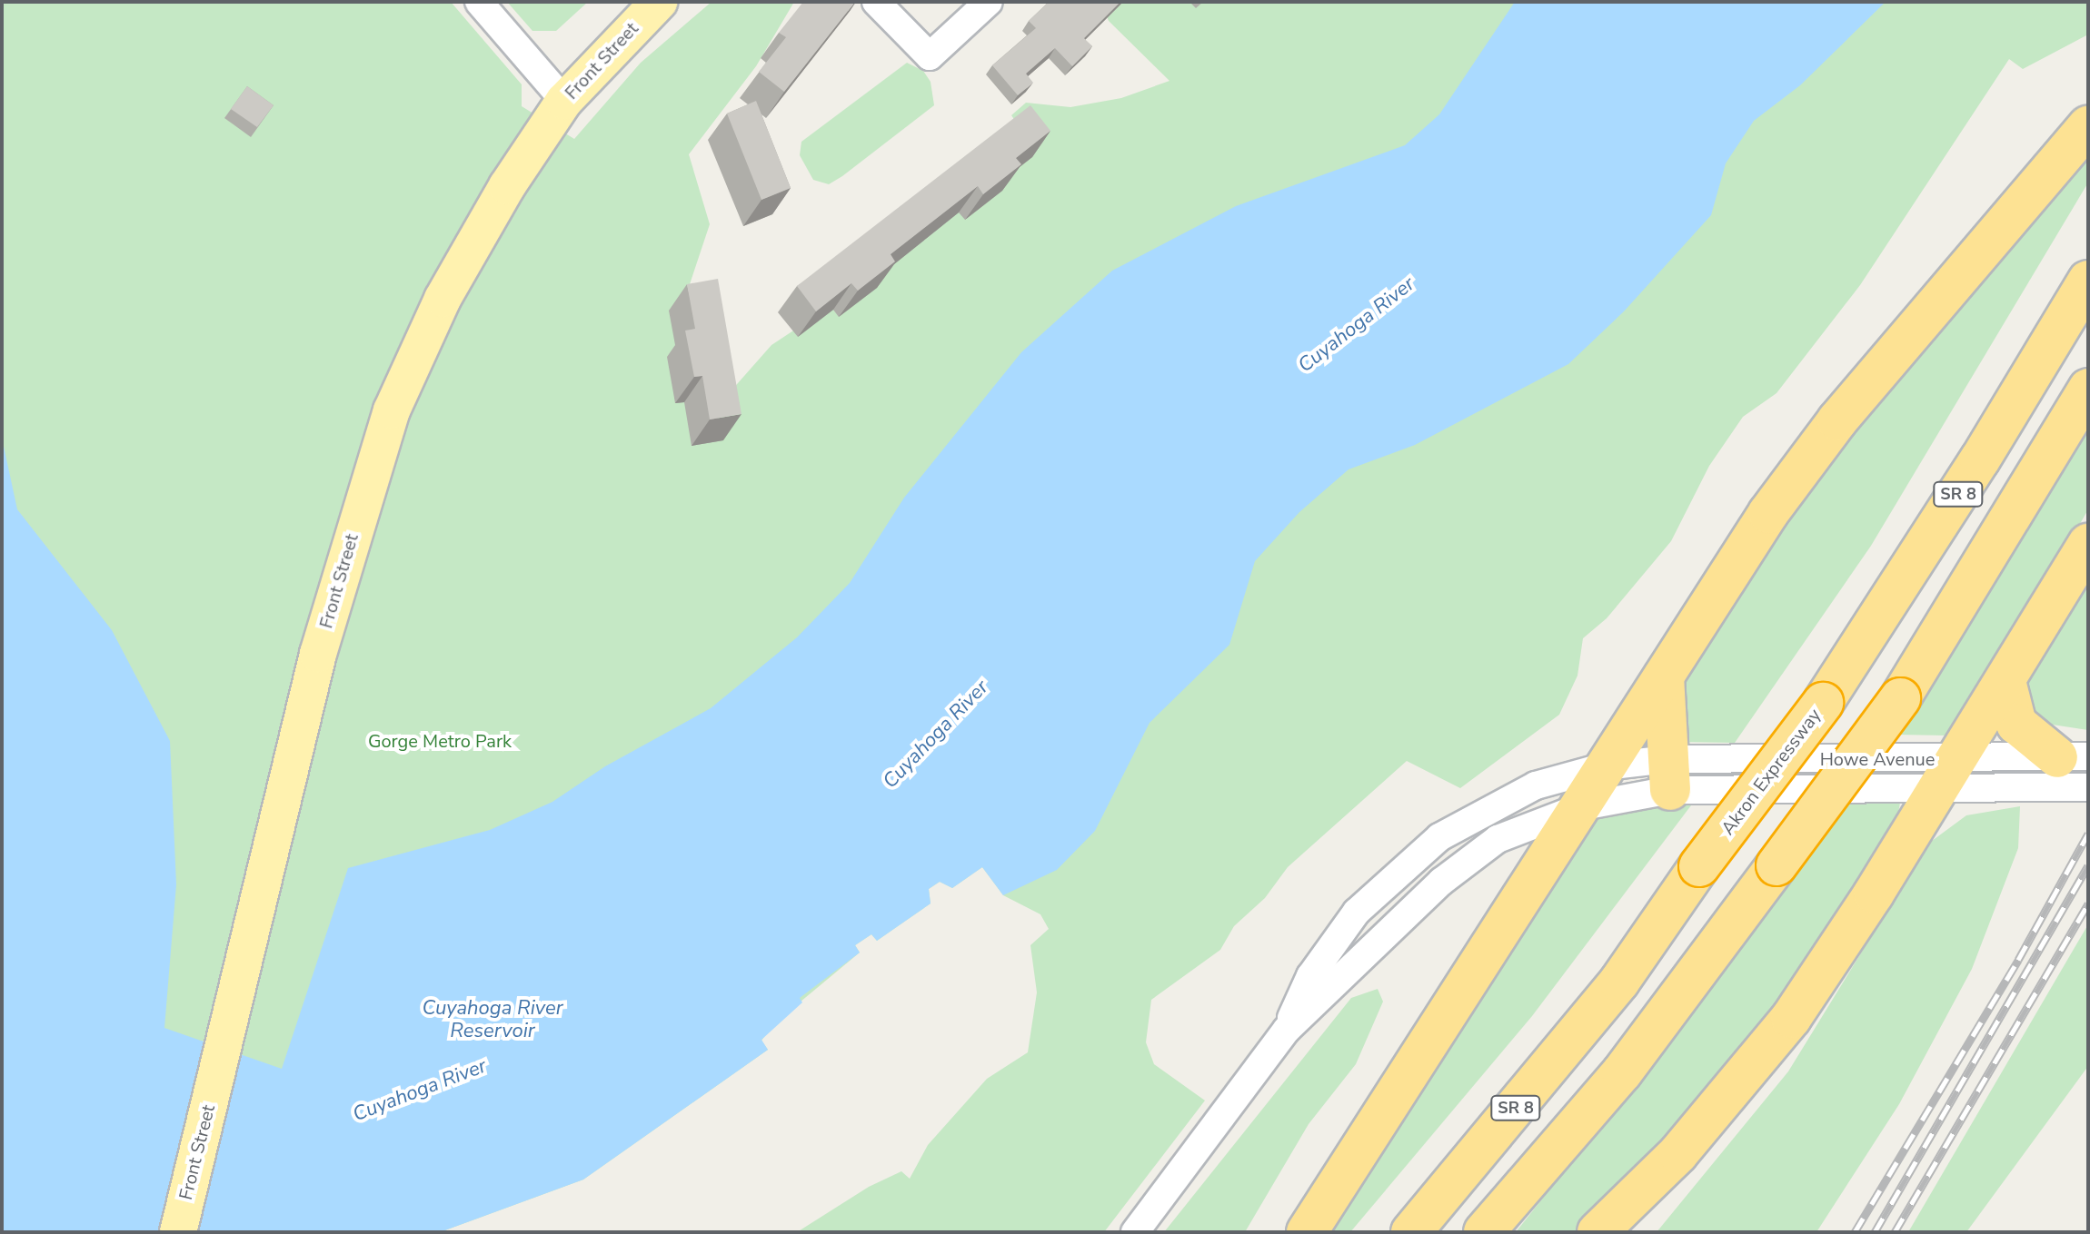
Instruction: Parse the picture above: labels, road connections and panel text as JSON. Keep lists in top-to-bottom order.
{
  "streets": {
    "highway": ["SR 8", "Akron Expressway"],
    "main road": ["Front Street"],
    "street": ["Howe Avenue"]
  },
  "water": ["Cuyahoga River", "Cuyahoga River Reservoir"],
  "parks": ["Gorge Metro Park"]
}
